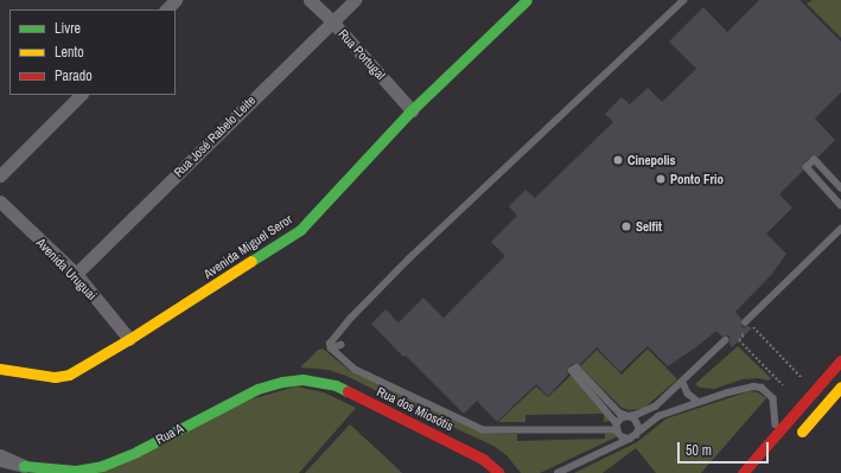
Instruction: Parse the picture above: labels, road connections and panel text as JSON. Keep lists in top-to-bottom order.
{
  "streets": {
    "main road": ["Avenida Miguel Seror", "Rua dos Miosótis", "Rua A"],
    "street": ["Rua Portugal", "Rua José Rabelo Leite", "Avenida Uruguai"]
  },
  "crossings": [
    ["Rua Portugal", "Rua José Rabelo Leite"],
    ["Rua Portugal", "Avenida Miguel Seror"],
    ["Rua José Rabelo Leite", "Avenida Uruguai"],
    ["Avenida Miguel Seror", "Avenida Uruguai"],
    ["Rua dos Miosótis", "Rua A"]
  ],
  "places": ["Cinepolis", "Ponto Frio", "Selfit"],
  "legend": ["Livre", "Lento", "Parado"],
  "scale_bar": "50 m"
}
